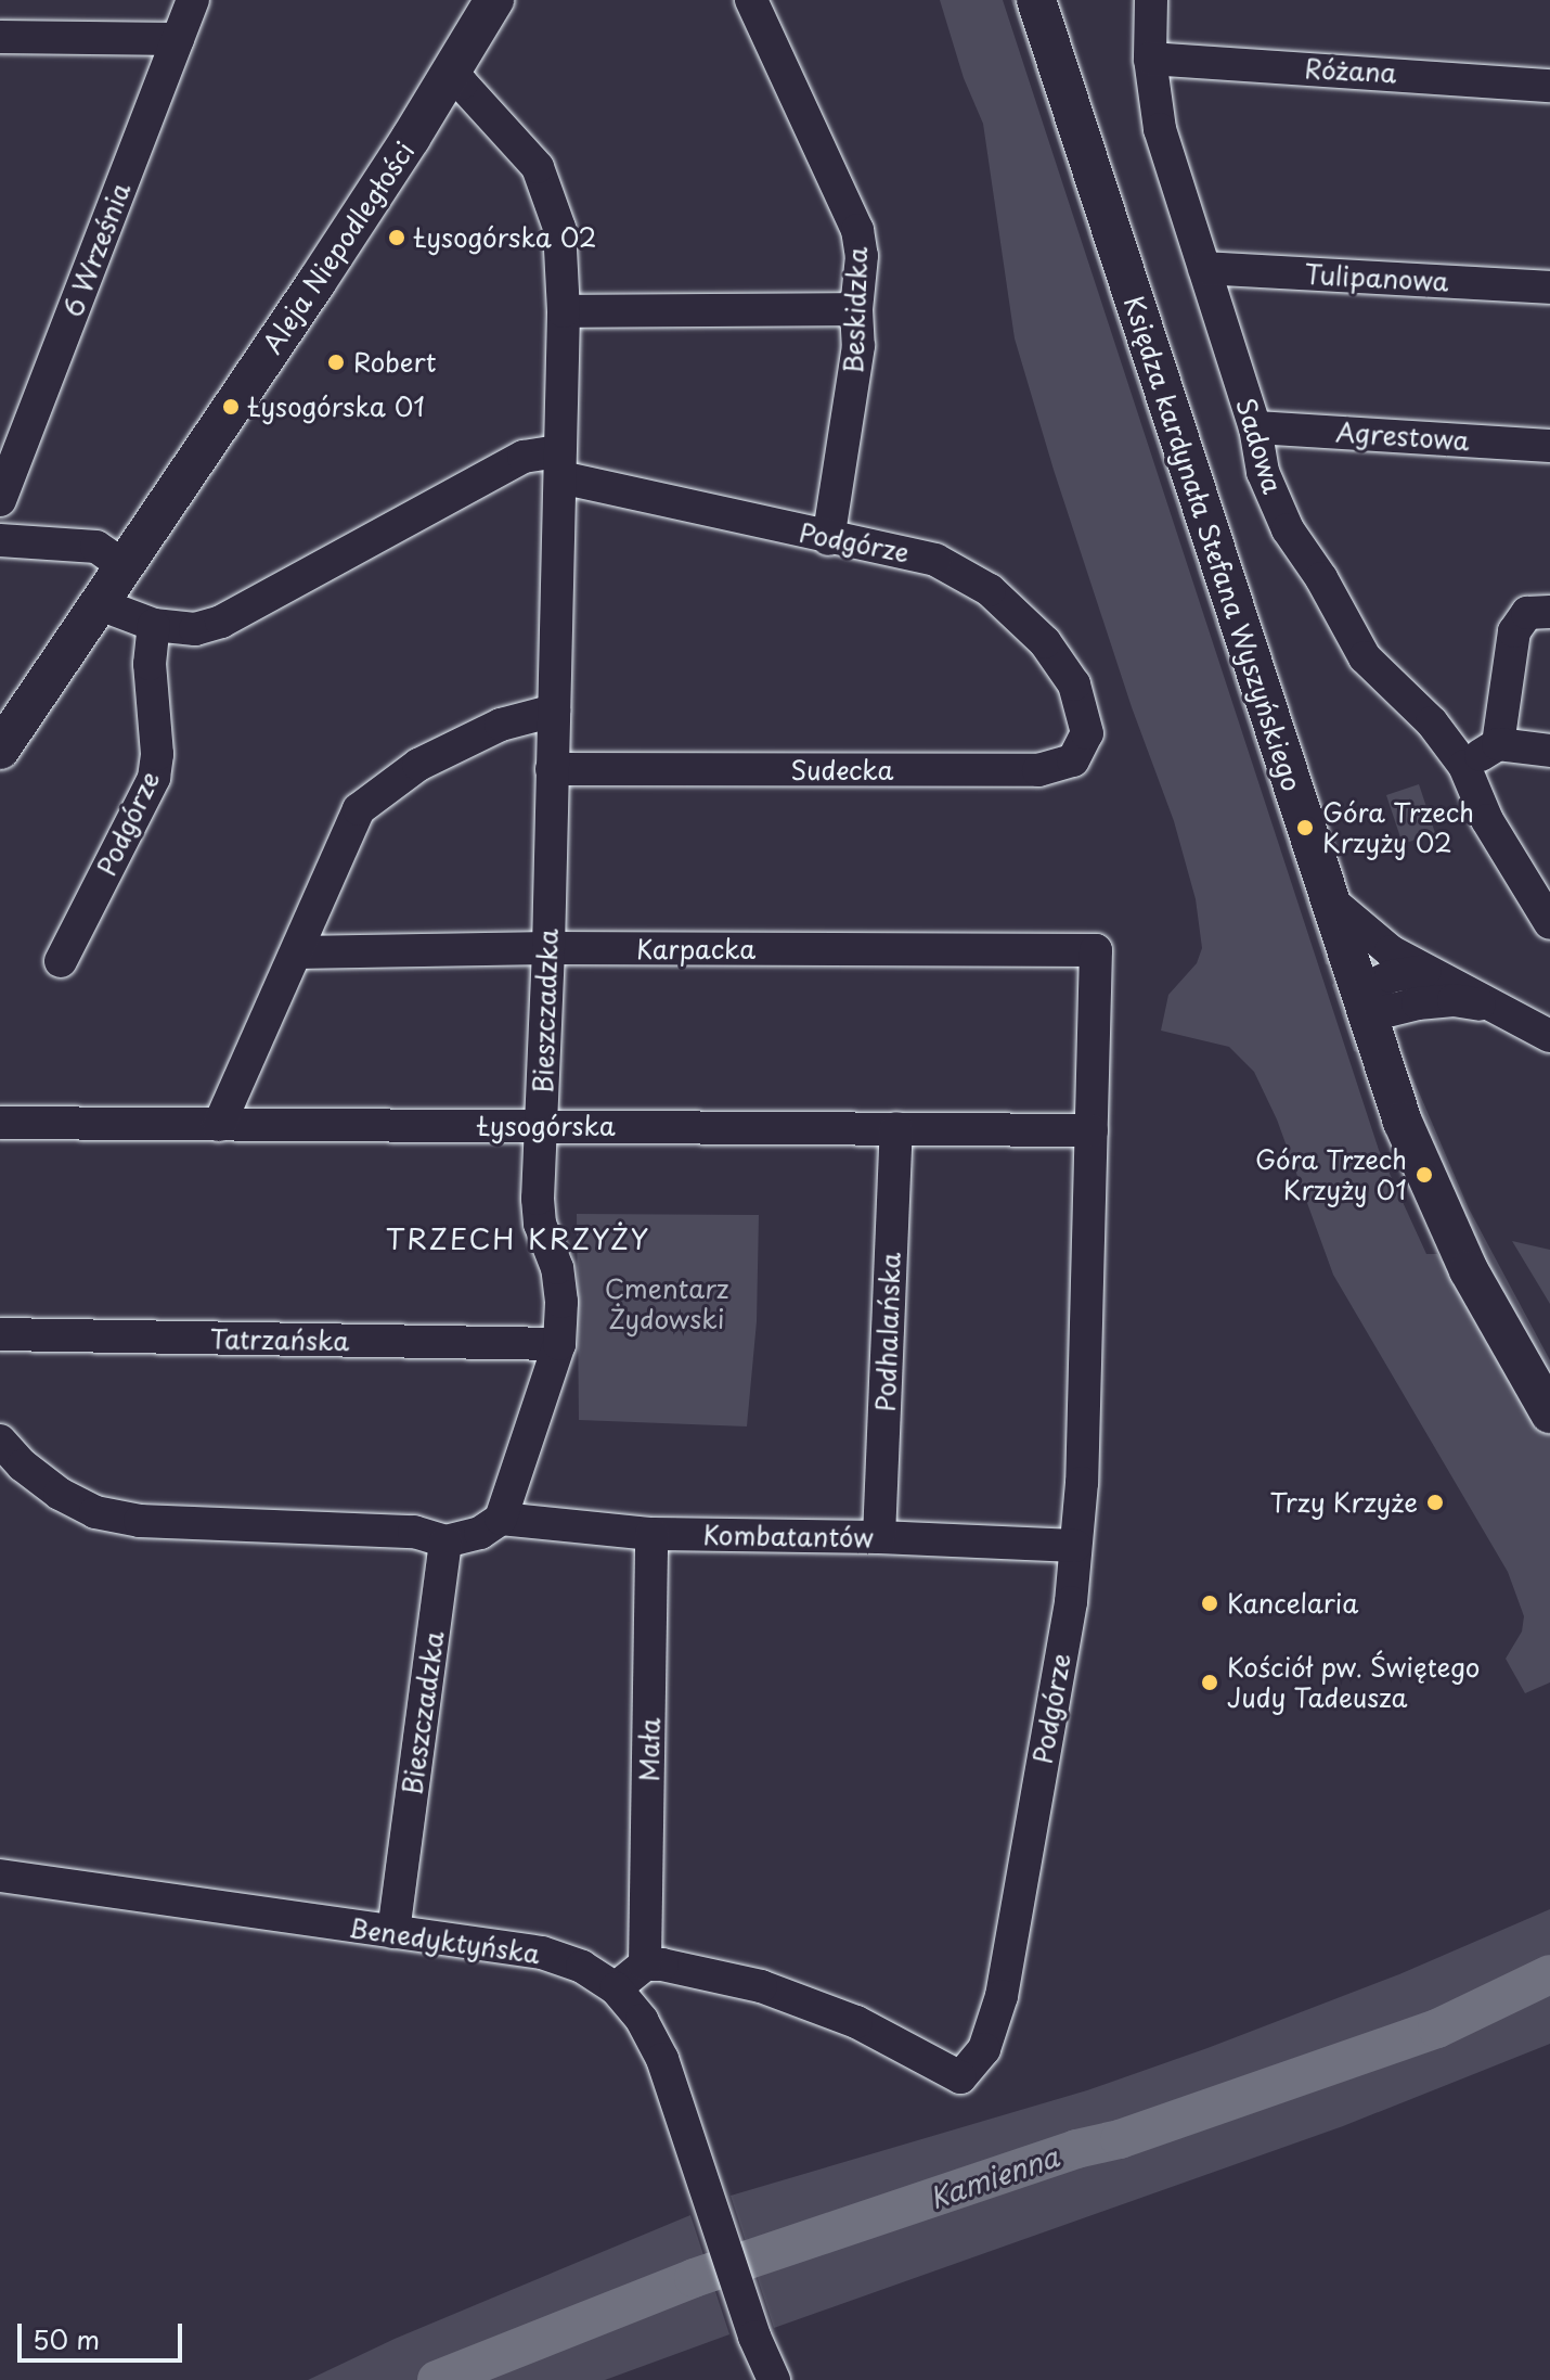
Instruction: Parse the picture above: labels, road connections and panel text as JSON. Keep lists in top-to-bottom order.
{
  "streets": {
    "main road": ["Aleja Niepodległości", "Księdza kardynała Stefana Wyszyńskiego"],
    "street": [
      "Różana",
      "6 Września",
      "Tulipanowa",
      "Beskidzka",
      "Agrestowa",
      "Sadowa",
      "Podgórze",
      "Sudecka",
      "Karpacka",
      "Bieszczadzka",
      "Łysogórska",
      "Podhalańska",
      "Tatrzańska",
      "Kombatantów",
      "Mała",
      "Benedyktyńska"
    ]
  },
  "crossings": [
    ["Różana", "Sadowa"],
    ["Aleja Niepodległości", "Podgórze"],
    ["Aleja Niepodległości", "Bieszczadzka"],
    ["Tulipanowa", "Sadowa"],
    ["Beskidzka", "Podgórze"],
    ["Agrestowa", "Sadowa"],
    ["Podgórze", "Sudecka"],
    ["Podgórze", "Karpacka"],
    ["Podgórze", "Bieszczadzka"],
    ["Podgórze", "Łysogórska"],
    ["Podgórze", "Kombatantów"],
    ["Podgórze", "Mała"],
    ["Sudecka", "Bieszczadzka"],
    ["Karpacka", "Bieszczadzka"],
    ["Bieszczadzka", "Łysogórska"],
    ["Bieszczadzka", "Tatrzańska"],
    ["Bieszczadzka", "Kombatantów"],
    ["Bieszczadzka", "Benedyktyńska"],
    ["Łysogórska", "Podhalańska"],
    ["Podhalańska", "Kombatantów"],
    ["Kombatantów", "Mała"]
  ],
  "districts": ["TRZECH KRZYŻY"],
  "water": ["Kamienna"],
  "parks": ["Cmentarz Żydowski"],
  "places": [
    "Łysogórska 02",
    "Robert",
    "Łysogórska 01",
    "Góra Trzech Krzyży 02",
    "Góra Trzech Krzyży 01",
    "Trzy Krzyże",
    "Kancelaria",
    "Kościół pw. Świętego Judy Tadeusza"
  ],
  "scale_bar": "50 m"
}
